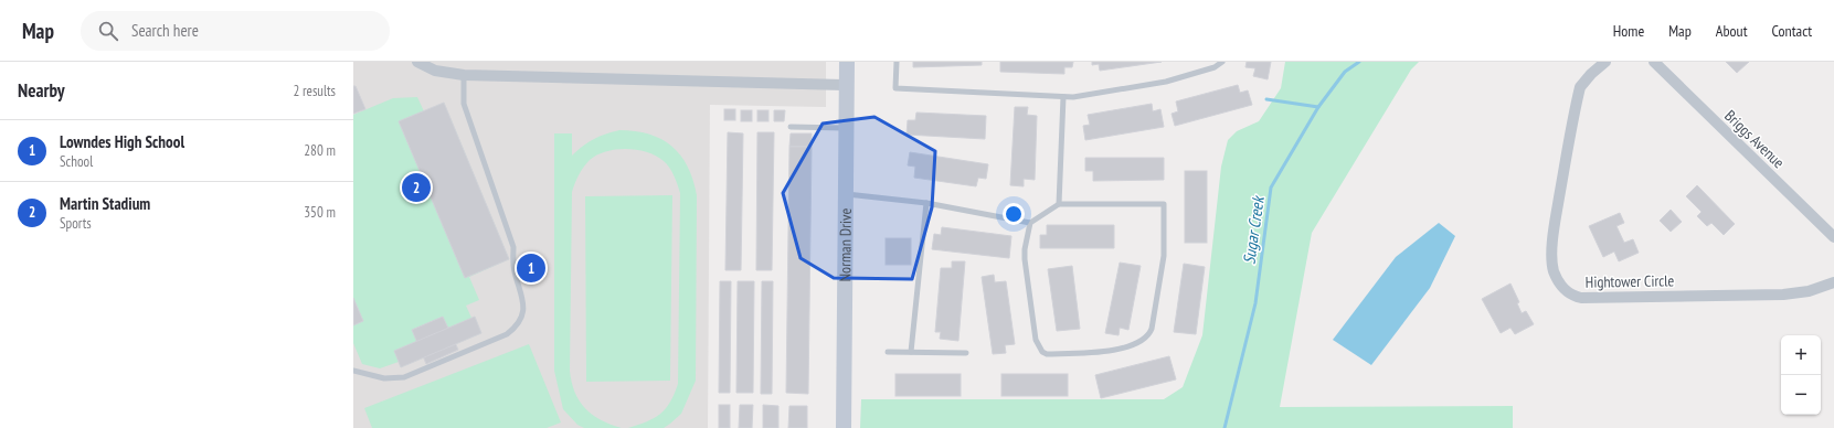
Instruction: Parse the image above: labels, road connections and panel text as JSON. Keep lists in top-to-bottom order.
{
  "streets": {
    "street": ["Briggs Avenue", "Norman Drive", "Hightower Circle"]
  },
  "water": ["Sugar Creek"],
  "page": {
    "header": "Map",
    "search": "Search here",
    "nav": [
      "Home",
      "Map",
      "About",
      "Contact"
    ],
    "heading": ["Nearby", "2 results"],
    "list": [
      {
        "mark": "1",
        "name": "Lowndes High School",
        "note": "School",
        "value": "280 m"
      },
      {
        "mark": "2",
        "name": "Martin Stadium",
        "note": "Sports",
        "value": "350 m"
      }
    ],
    "pins": ["2", "1"],
    "map_buttons": ["+", "−"]
  }
}
